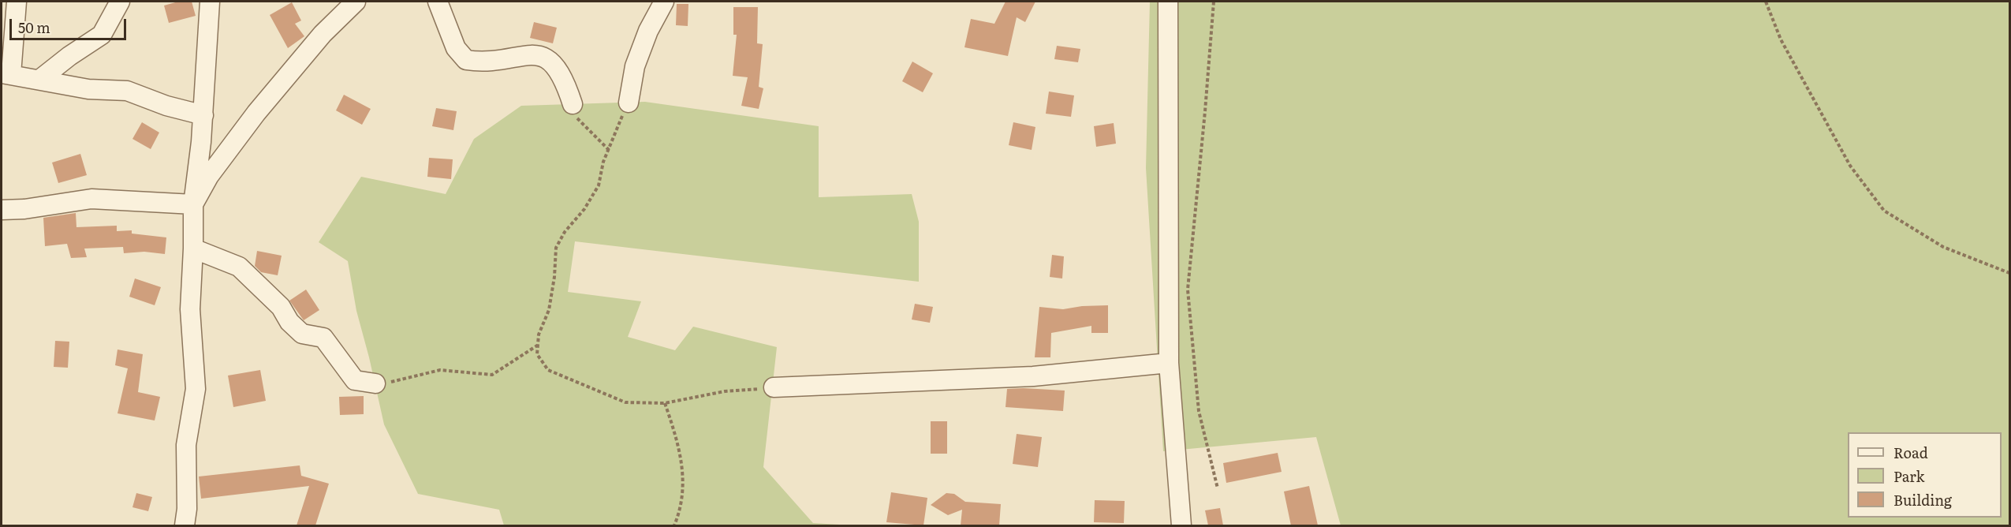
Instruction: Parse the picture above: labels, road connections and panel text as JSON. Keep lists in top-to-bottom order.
{
  "legend": ["Road", "Park", "Building"],
  "scale_bar": "50 m"
}
